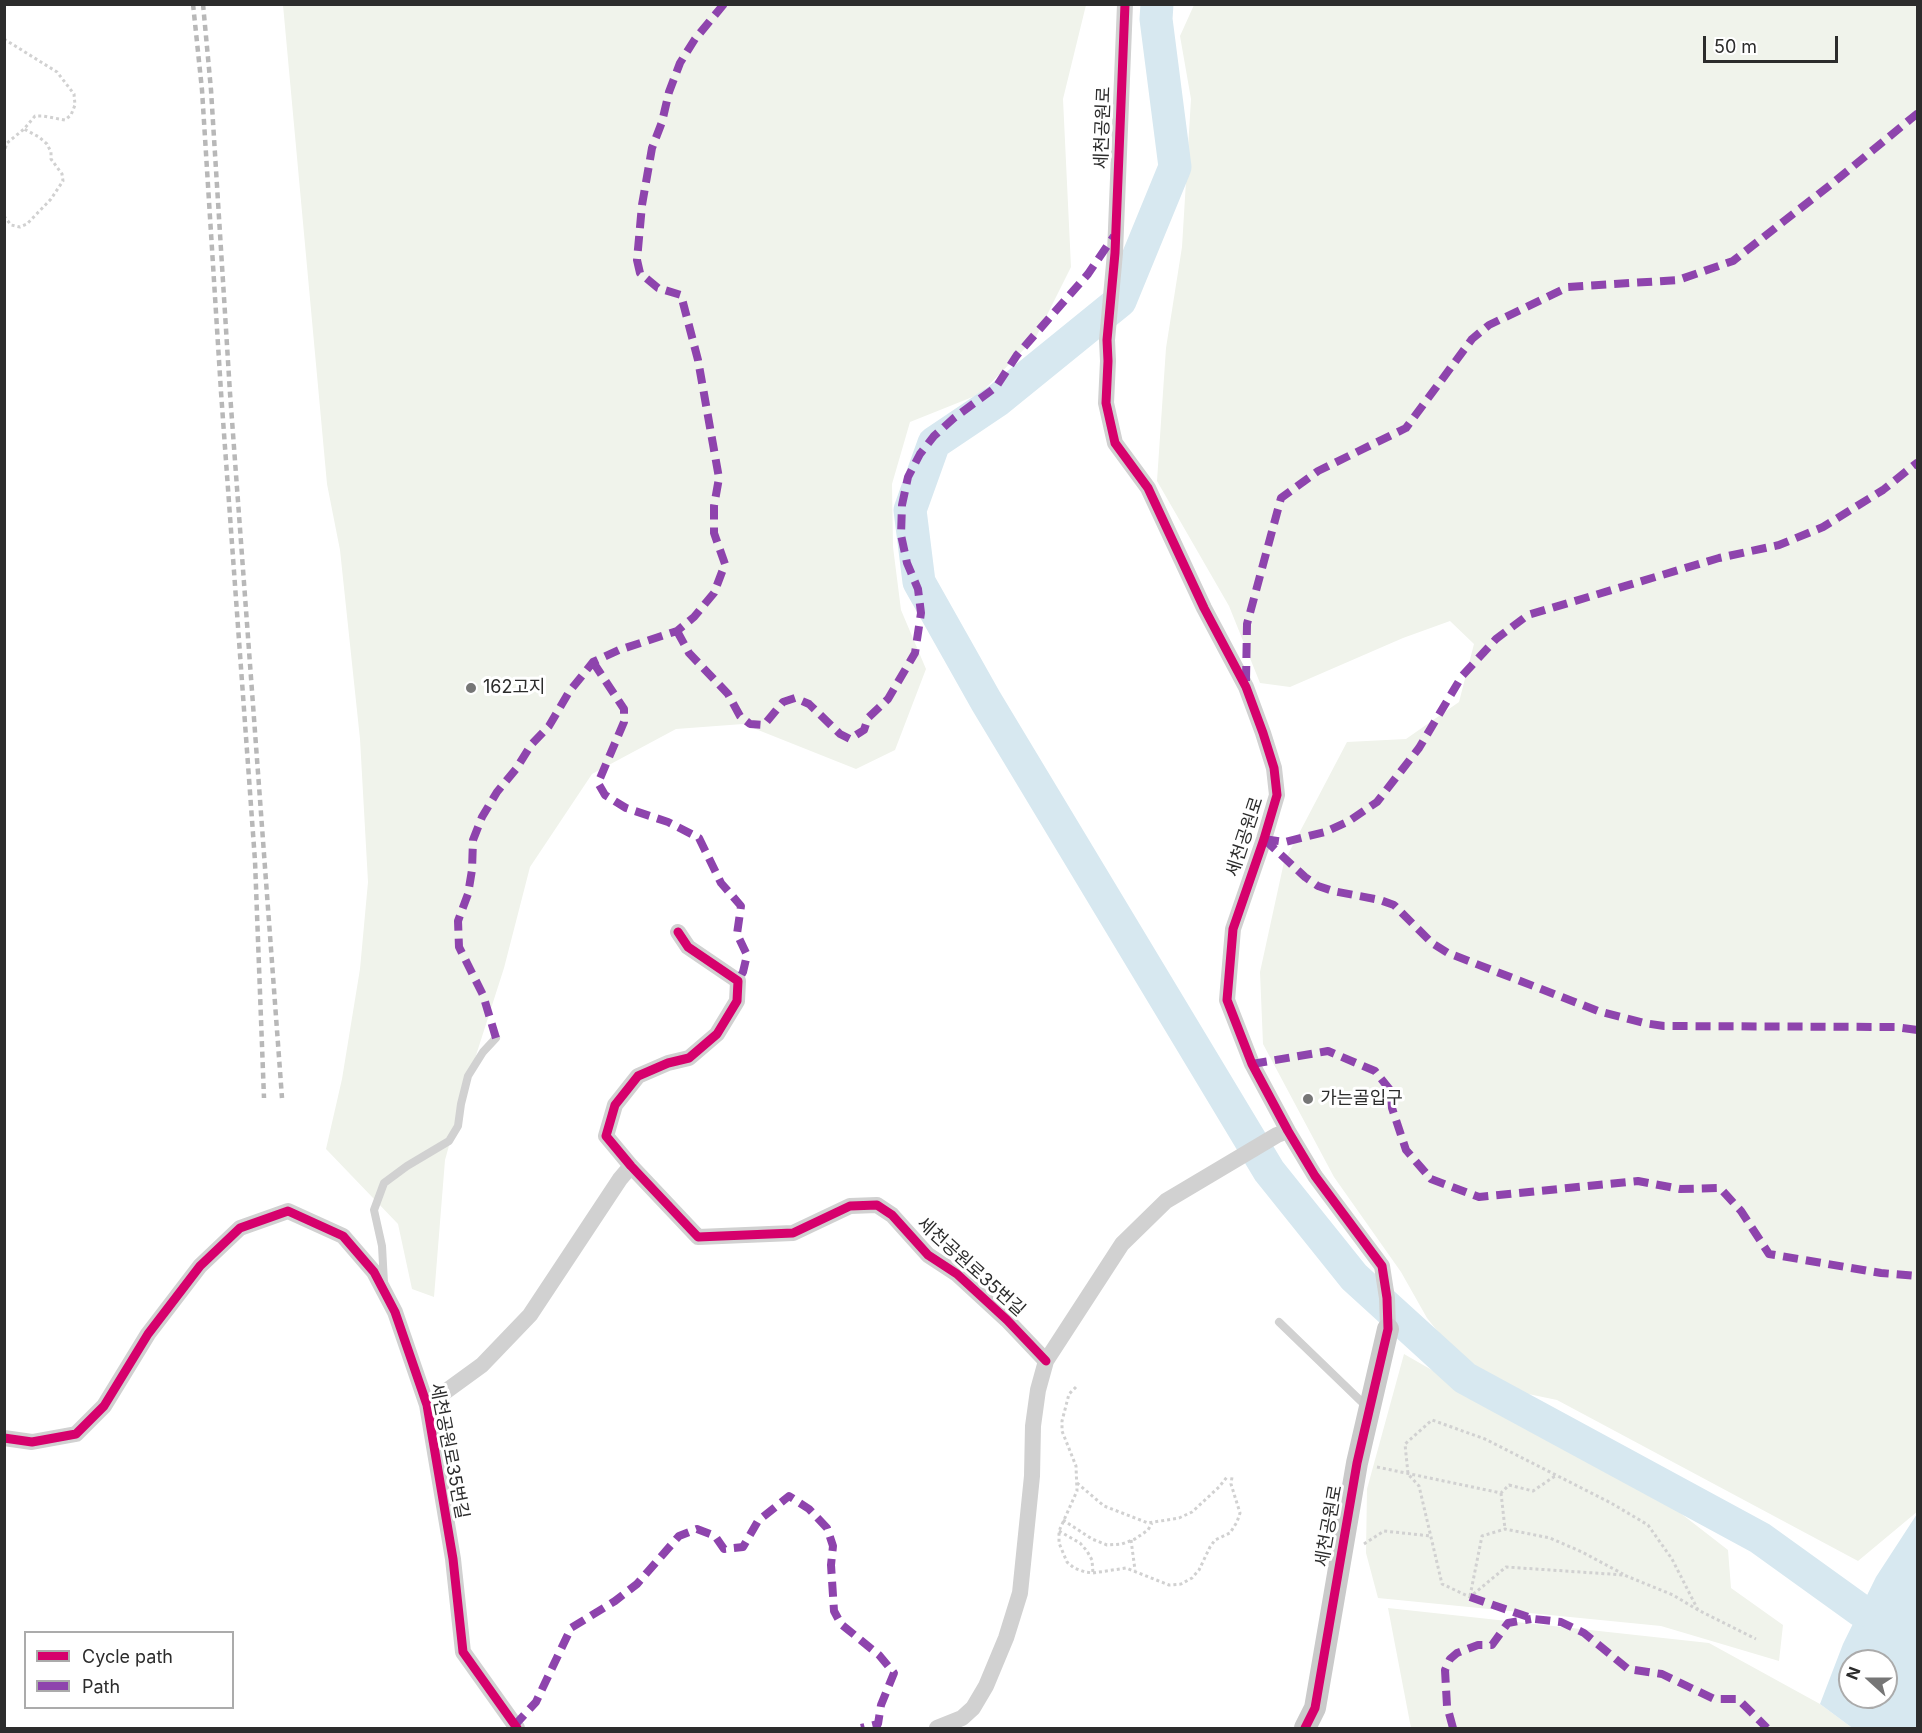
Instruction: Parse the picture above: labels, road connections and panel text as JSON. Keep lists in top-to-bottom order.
{
  "streets": {
    "street": ["세천공원로", "세천공원로35번길"]
  },
  "places": ["162고지", "가는골입구"],
  "legend": ["Cycle path", "Path"],
  "scale_bar": "50 m",
  "north": "left"
}
